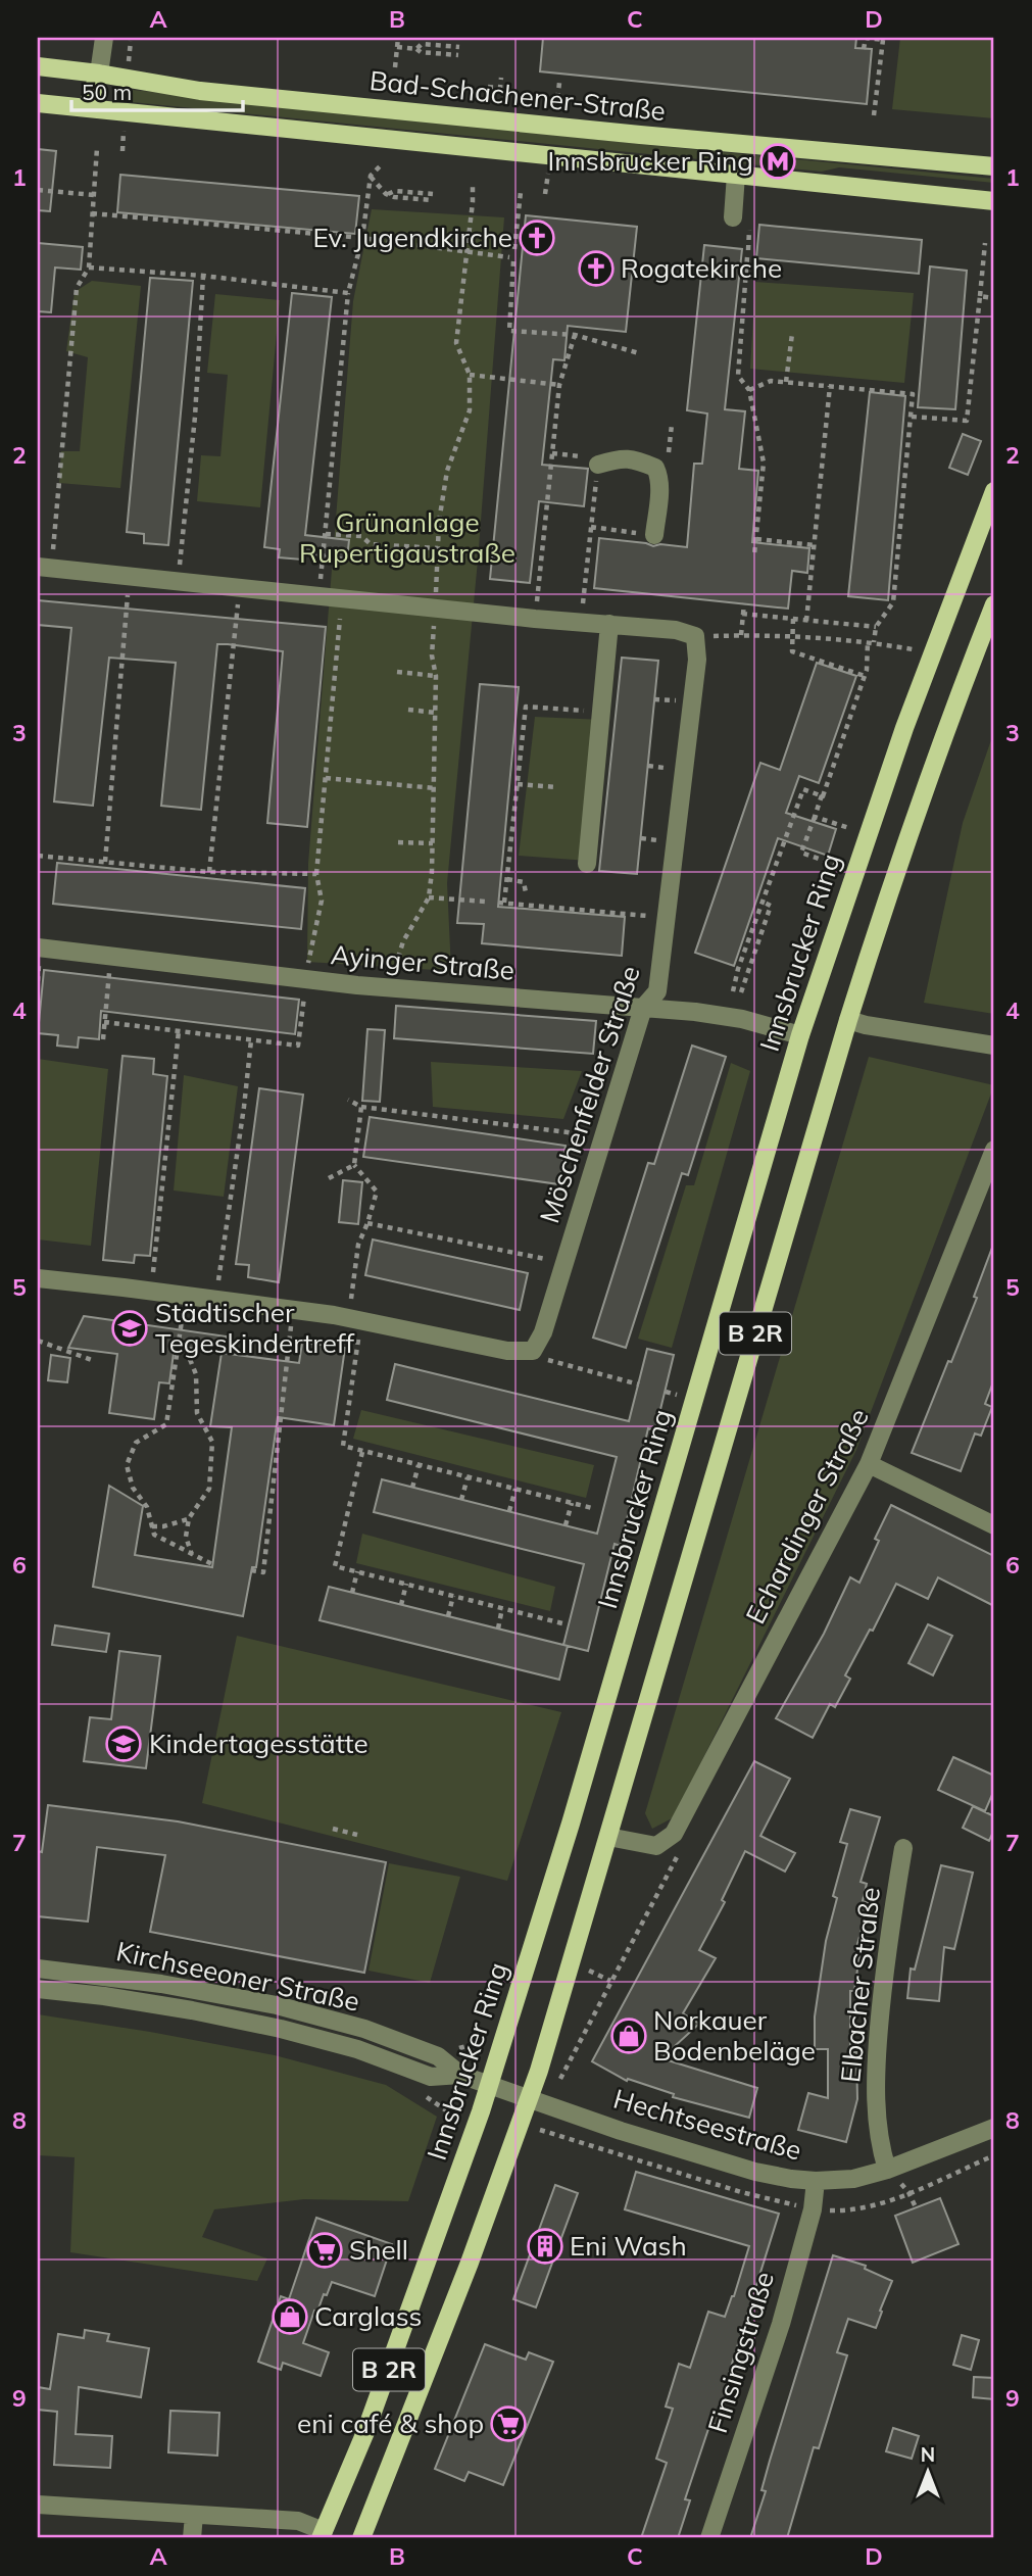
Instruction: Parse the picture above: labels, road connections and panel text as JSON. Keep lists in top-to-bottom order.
{
  "streets": {
    "main road": ["Bad-Schachener-Straße", "Innsbrucker Ring", "B 2R"],
    "street": [
      "Ayinger Straße",
      "Möschenfelder Straße",
      "Echardinger Straße",
      "Kirchseeoner Straße",
      "Elbacher Straße",
      "Hechtseestraße",
      "Finsingstraße"
    ]
  },
  "crossings": [
    ["Innsbrucker Ring", "Ayinger Straße"],
    ["Innsbrucker Ring", "Kirchseeoner Straße"],
    ["Innsbrucker Ring", "Hechtseestraße"],
    ["Ayinger Straße", "Möschenfelder Straße"],
    ["B 2R", "Echardinger Straße"],
    ["B 2R", "Hechtseestraße"],
    ["Kirchseeoner Straße", "Hechtseestraße"],
    ["Elbacher Straße", "Hechtseestraße"],
    ["Hechtseestraße", "Finsingstraße"]
  ],
  "parks": ["Grünanlage Rupertigaustraße"],
  "places": {
    "metro station": ["Innsbrucker Ring"],
    "church": ["Ev. Jugendkirche", "Rogatekirche"],
    "school or university": ["Städtischer Tegeskindertreff", "Kindertagesstätte"],
    "shop": ["Norkauer Bodenbeläge", "Carglass"],
    "building": ["Eni Wash"],
    "supermarket": ["Shell", "eni café & shop"]
  },
  "scale_bar": "50 m",
  "north": "top",
  "grid": {
    "columns": [
      "A",
      "B",
      "C",
      "D"
    ],
    "rows": [
      "1",
      "2",
      "3",
      "4",
      "5",
      "6",
      "7",
      "8",
      "9"
    ]
  }
}
